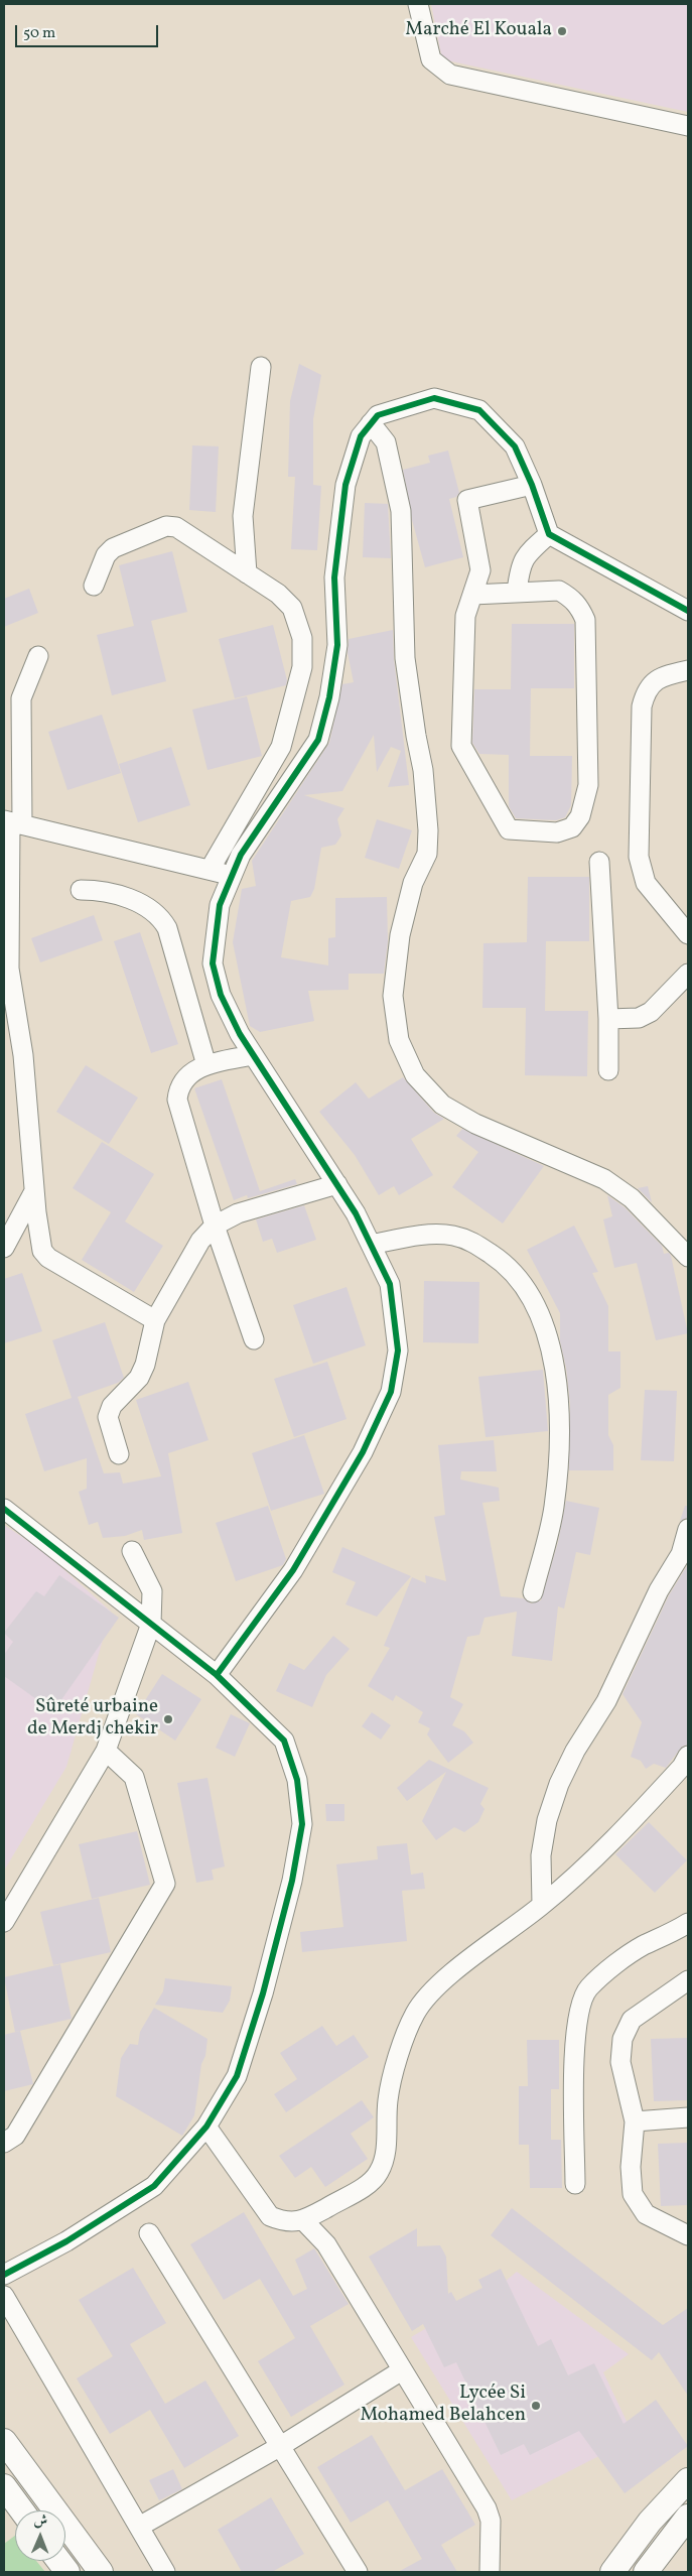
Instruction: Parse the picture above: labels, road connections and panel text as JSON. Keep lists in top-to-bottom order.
{
  "places": ["Marché El Kouala", "Sûreté urbaine de Merdj chekir", "Lycée Si Mohamed Belahcen"],
  "scale_bar": "50 m",
  "north": "top"
}
